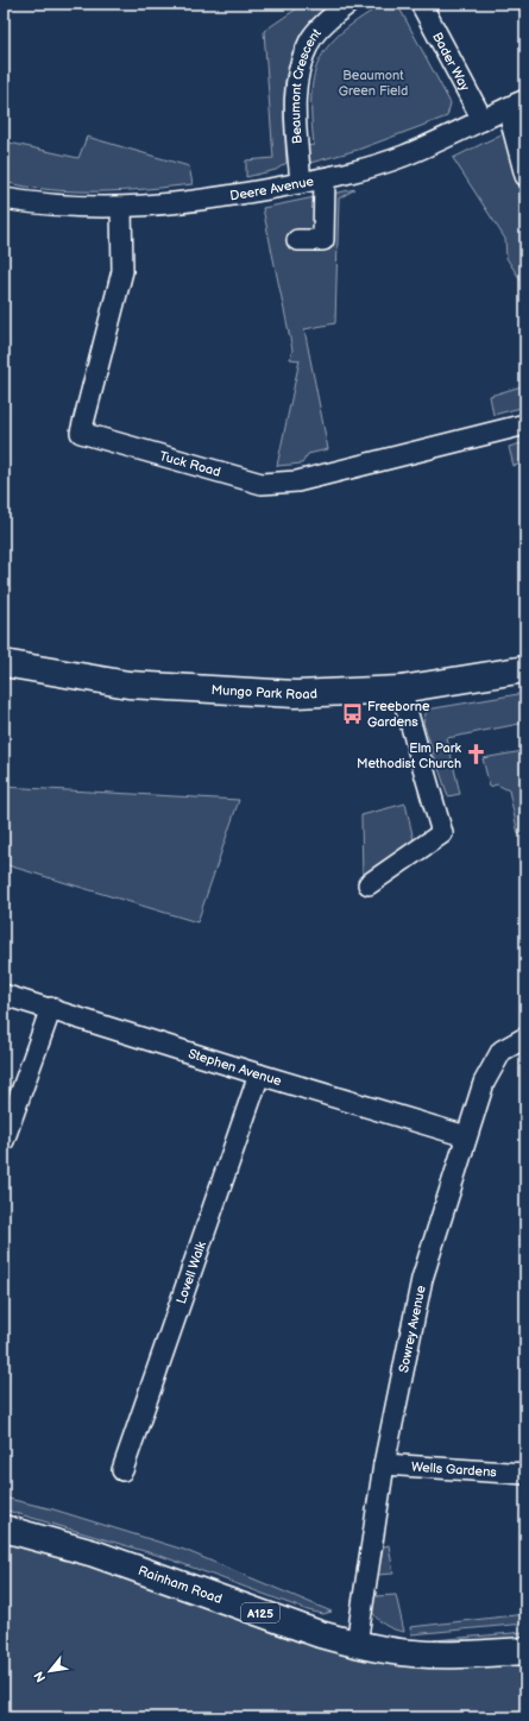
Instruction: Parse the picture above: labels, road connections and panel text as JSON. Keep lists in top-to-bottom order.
{
  "streets": {
    "main road": ["Mungo Park Road", "Rainham Road", "A125"],
    "street": [
      "Bader Way",
      "Beaumont Crescent",
      "Deere Avenue",
      "Tuck Road",
      "Stephen Avenue",
      "Lovell Walk",
      "Sowrey Avenue",
      "Wells Gardens"
    ]
  },
  "crossings": [
    ["Bader Way", "Deere Avenue"],
    ["Beaumont Crescent", "Deere Avenue"],
    ["Deere Avenue", "Tuck Road"],
    ["Stephen Avenue", "Lovell Walk"],
    ["Stephen Avenue", "Sowrey Avenue"],
    ["Sowrey Avenue", "Wells Gardens"],
    ["Sowrey Avenue", "Rainham Road"]
  ],
  "parks": ["Beaumont Green Field"],
  "places": {
    "bus stop": ["Freeborne Gardens"],
    "church": ["Elm Park Methodist Church"]
  },
  "north": "bottom left"
}
